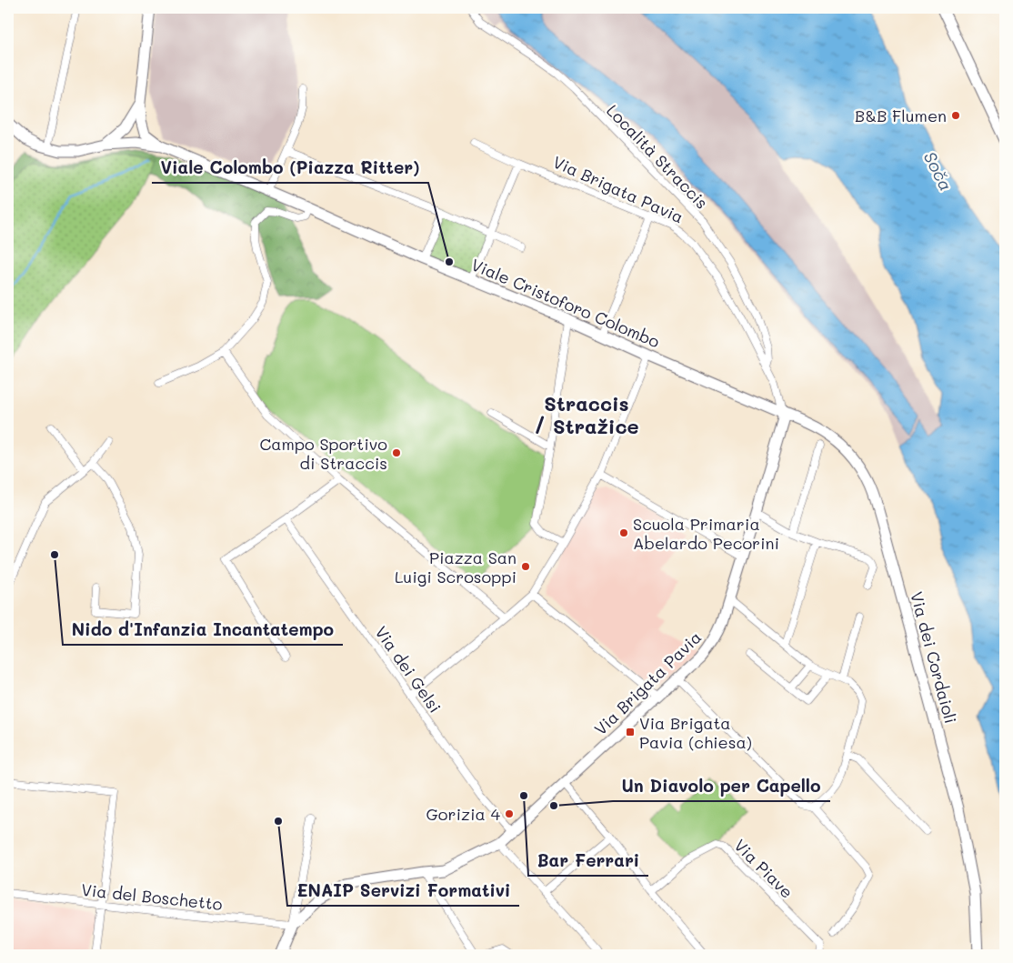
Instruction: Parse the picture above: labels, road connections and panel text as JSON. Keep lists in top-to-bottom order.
{
  "streets": {
    "street": [
      "Località Straccis",
      "Via Brigata Pavia",
      "Viale Cristoforo Colombo",
      "Via dei Cordaioli",
      "Via dei Gelsi",
      "Via Piave",
      "Via del Boschetto"
    ]
  },
  "crossings": [
    ["Località Straccis", "Via Brigata Pavia"],
    ["Via Brigata Pavia", "Viale Cristoforo Colombo"],
    ["Via Brigata Pavia", "Via dei Cordaioli"],
    ["Via Brigata Pavia", "Via dei Gelsi"],
    ["Via Brigata Pavia", "Via del Boschetto"],
    ["Viale Cristoforo Colombo", "Via dei Cordaioli"]
  ],
  "districts": ["Straccis / Stražice"],
  "water": ["Soča"],
  "places": {
    "other": [
      "B&B Flumen",
      "Viale Colombo (Piazza Ritter)",
      "Campo Sportivo di Straccis",
      "Scuola Primaria Abelardo Pecorini",
      "Nido d'Infanzia Incantatempo",
      "Piazza San Luigi Scrosoppi",
      "Bar Ferrari",
      "Un Diavolo per Capello",
      "Gorizia 4",
      "ENAIP Servizi Formativi"
    ],
    "transit": ["Via Brigata Pavia (chiesa)"]
  }
}
